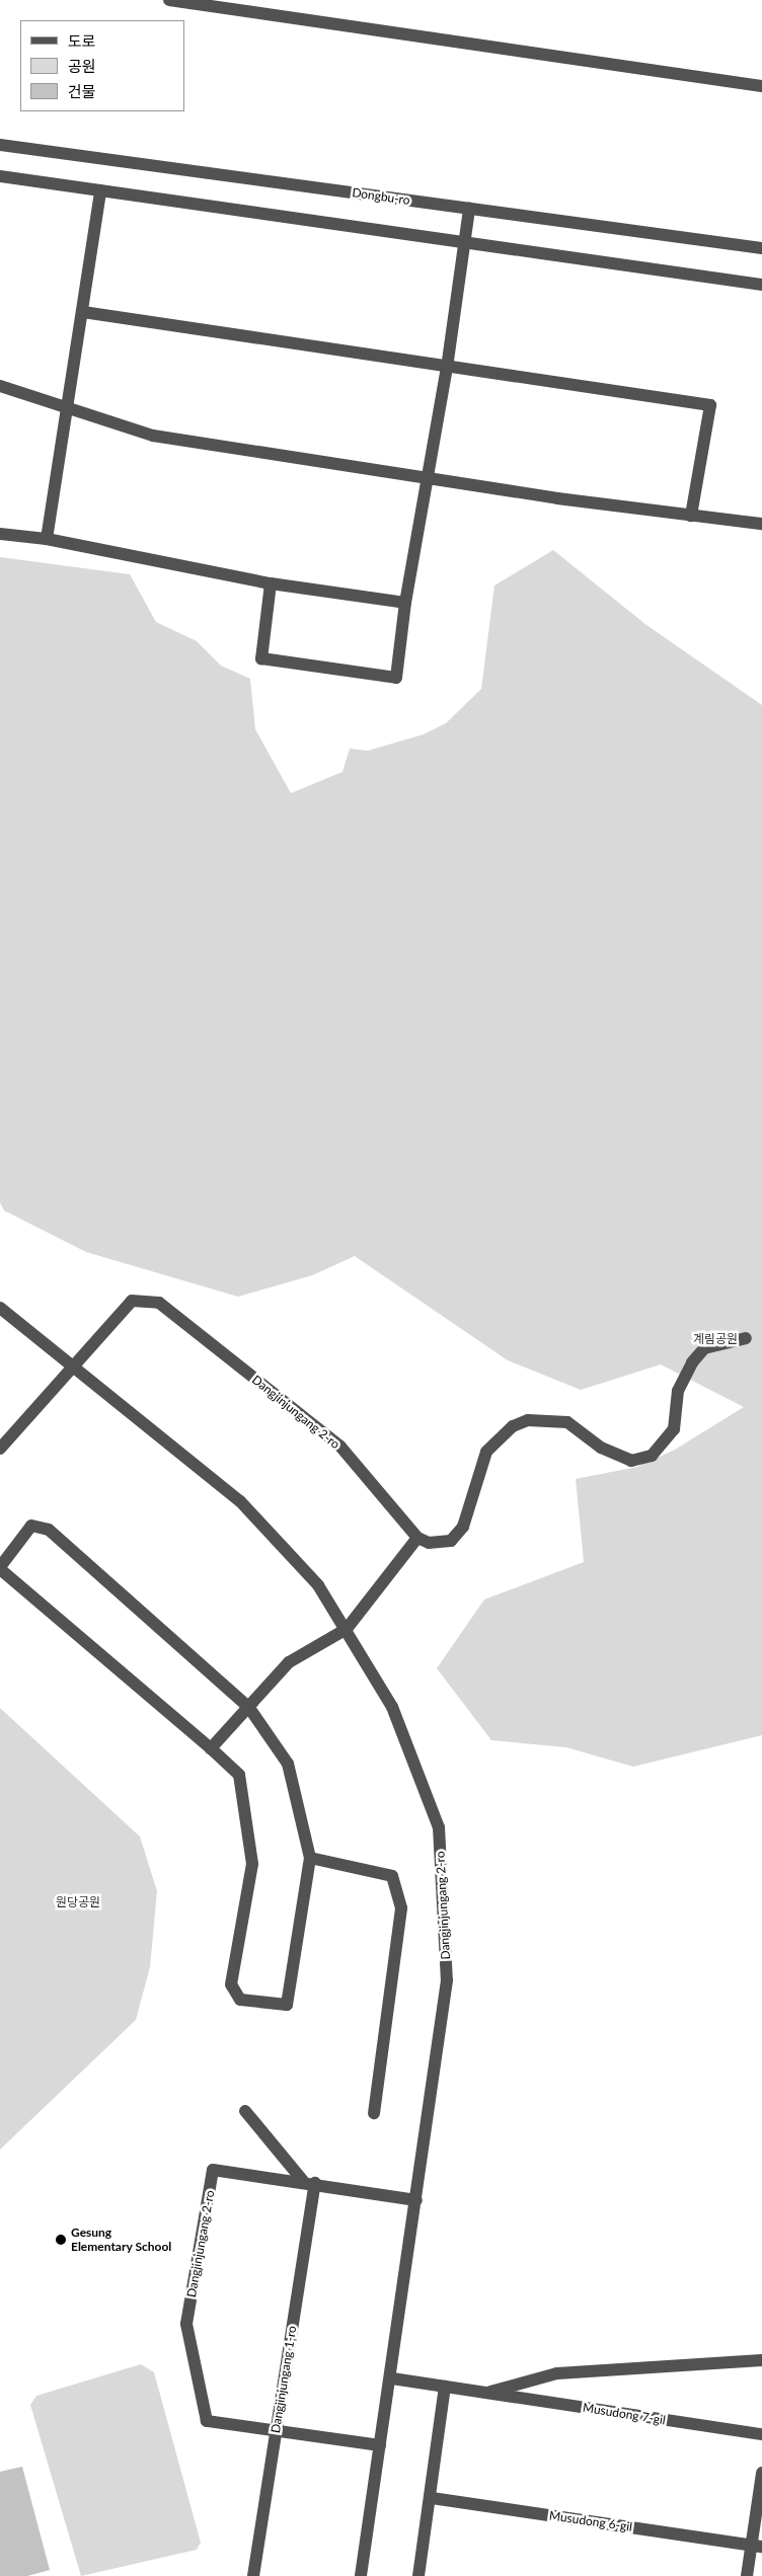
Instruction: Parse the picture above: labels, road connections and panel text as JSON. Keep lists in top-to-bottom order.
{
  "streets": {
    "street": [
      "Dongbu-ro",
      "Dangjinjungang 2-ro",
      "Dangjinjungang 1-ro",
      "Musudong 7-gil",
      "Musudong 6-gil"
    ]
  },
  "crossings": [
    ["Dangjinjungang 2-ro", "Dangjinjungang 1-ro"],
    ["Dangjinjungang 2-ro", "Musudong 7-gil"]
  ],
  "parks": ["계림공원", "원당공원"],
  "places": ["Gesung Elementary School"],
  "legend": ["도로", "공원", "건물"]
}
